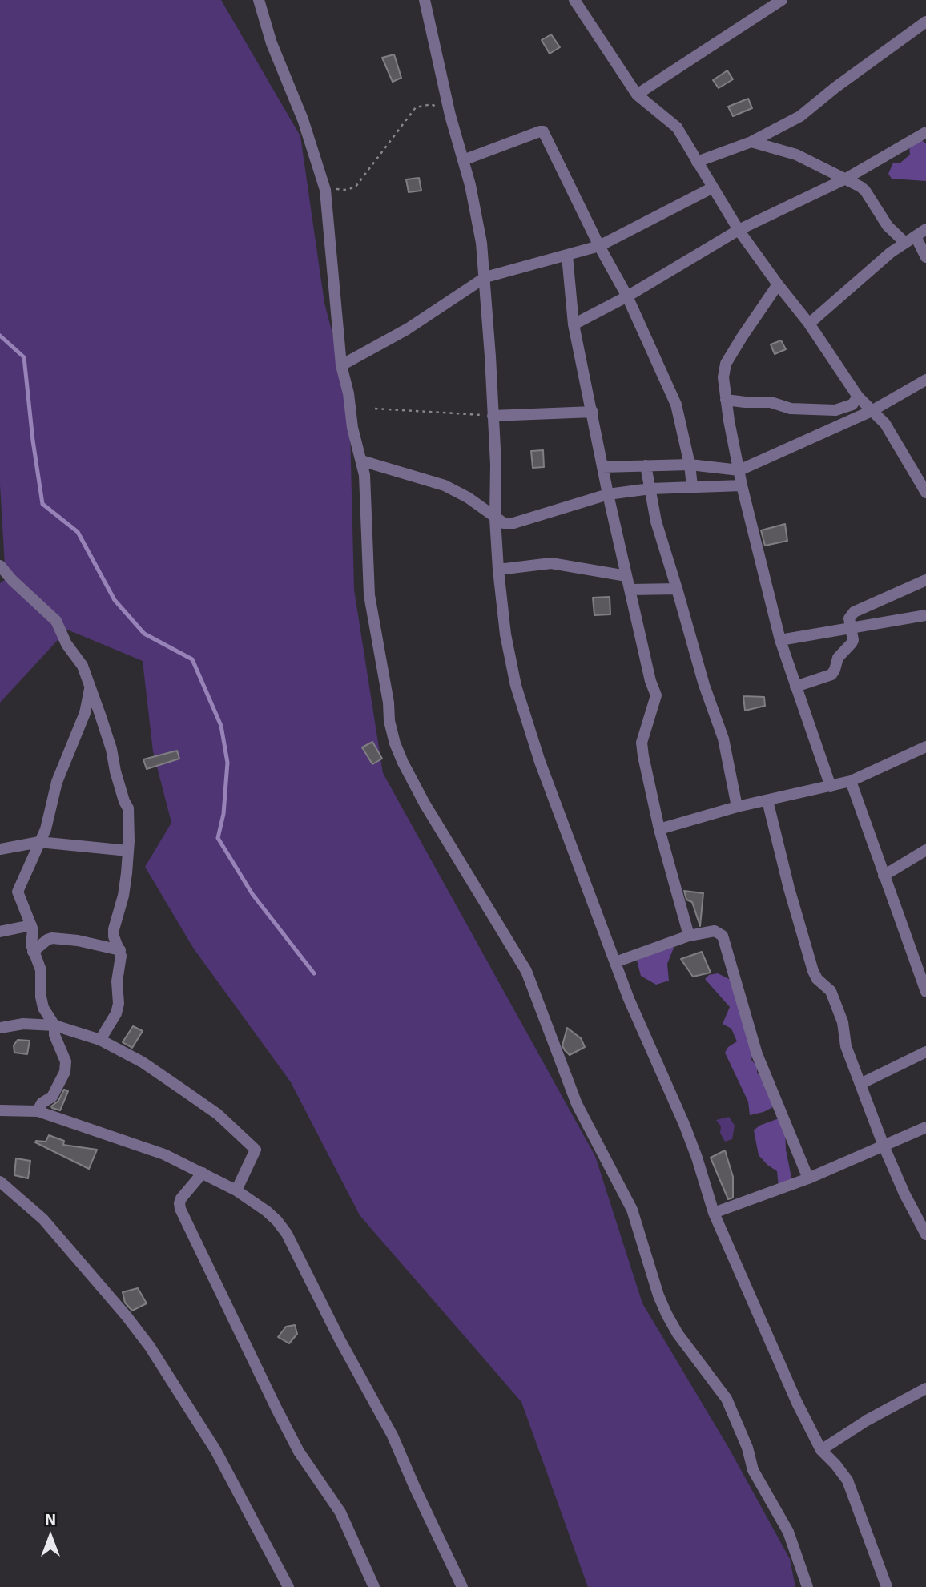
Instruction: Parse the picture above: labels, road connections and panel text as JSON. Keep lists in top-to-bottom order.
{
  "north": "top"
}
